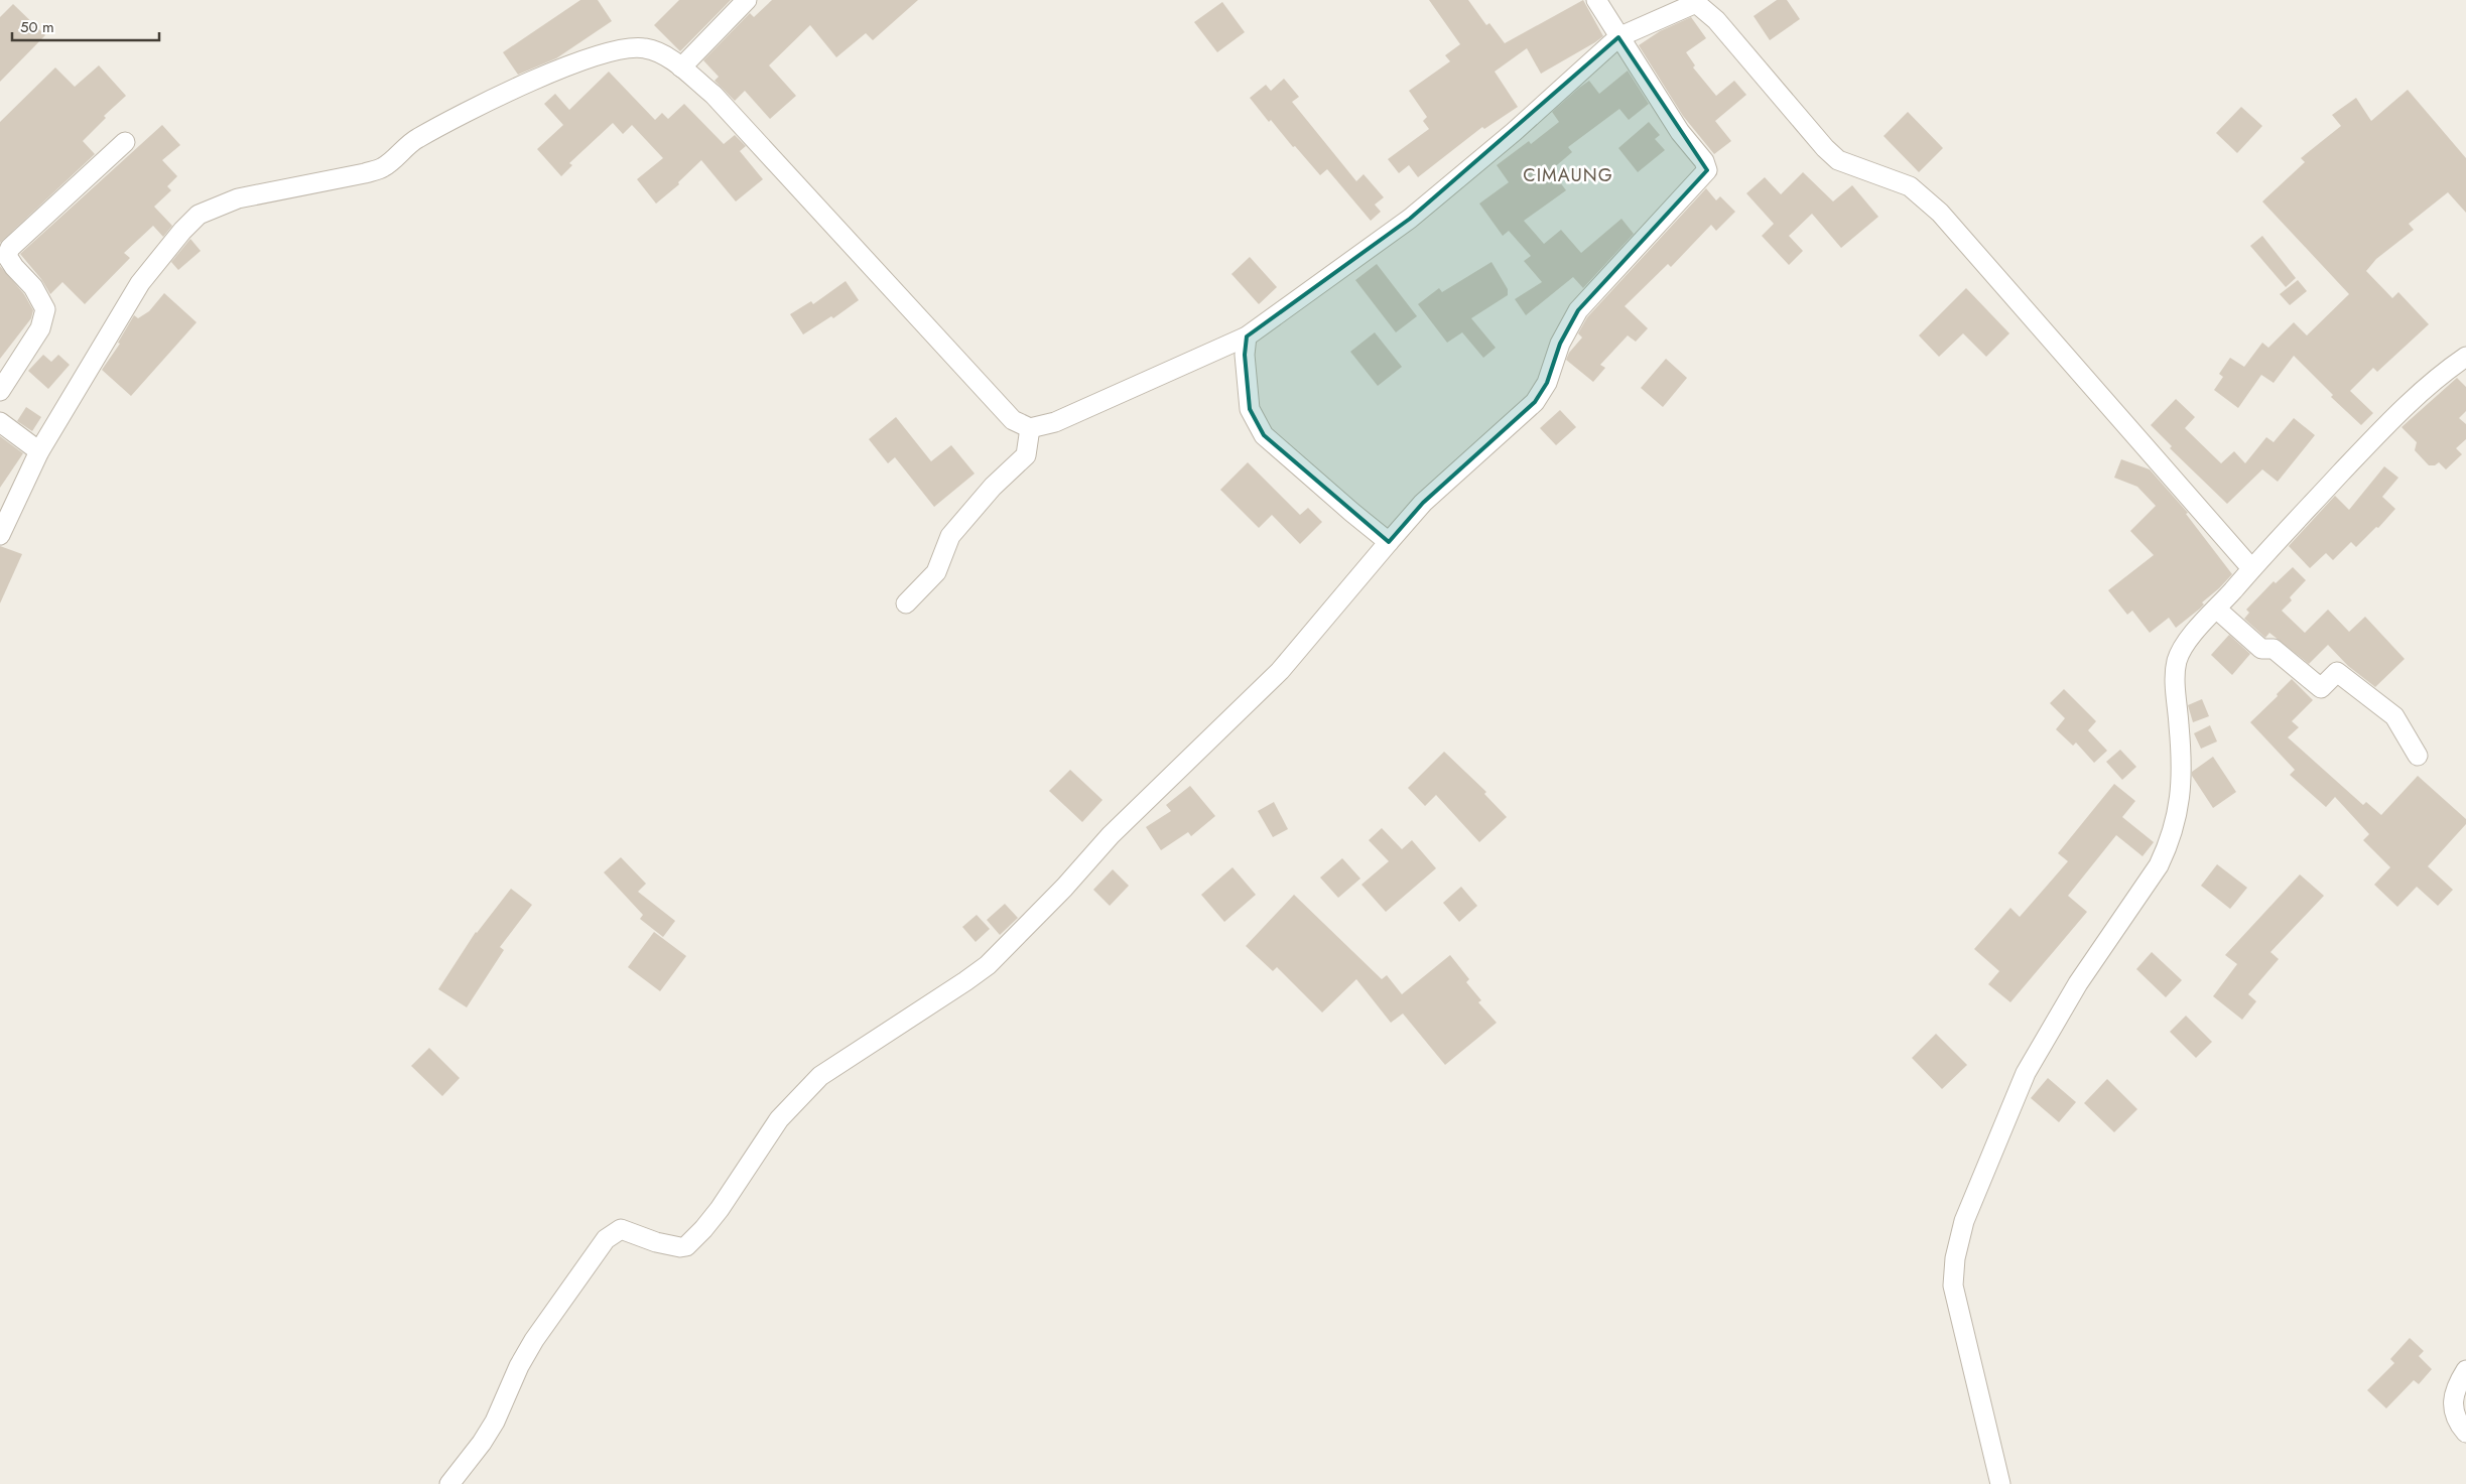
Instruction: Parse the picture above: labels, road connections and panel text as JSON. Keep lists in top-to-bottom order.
{
  "districts": ["CIMAUNG"],
  "scale_bar": "50 m"
}
